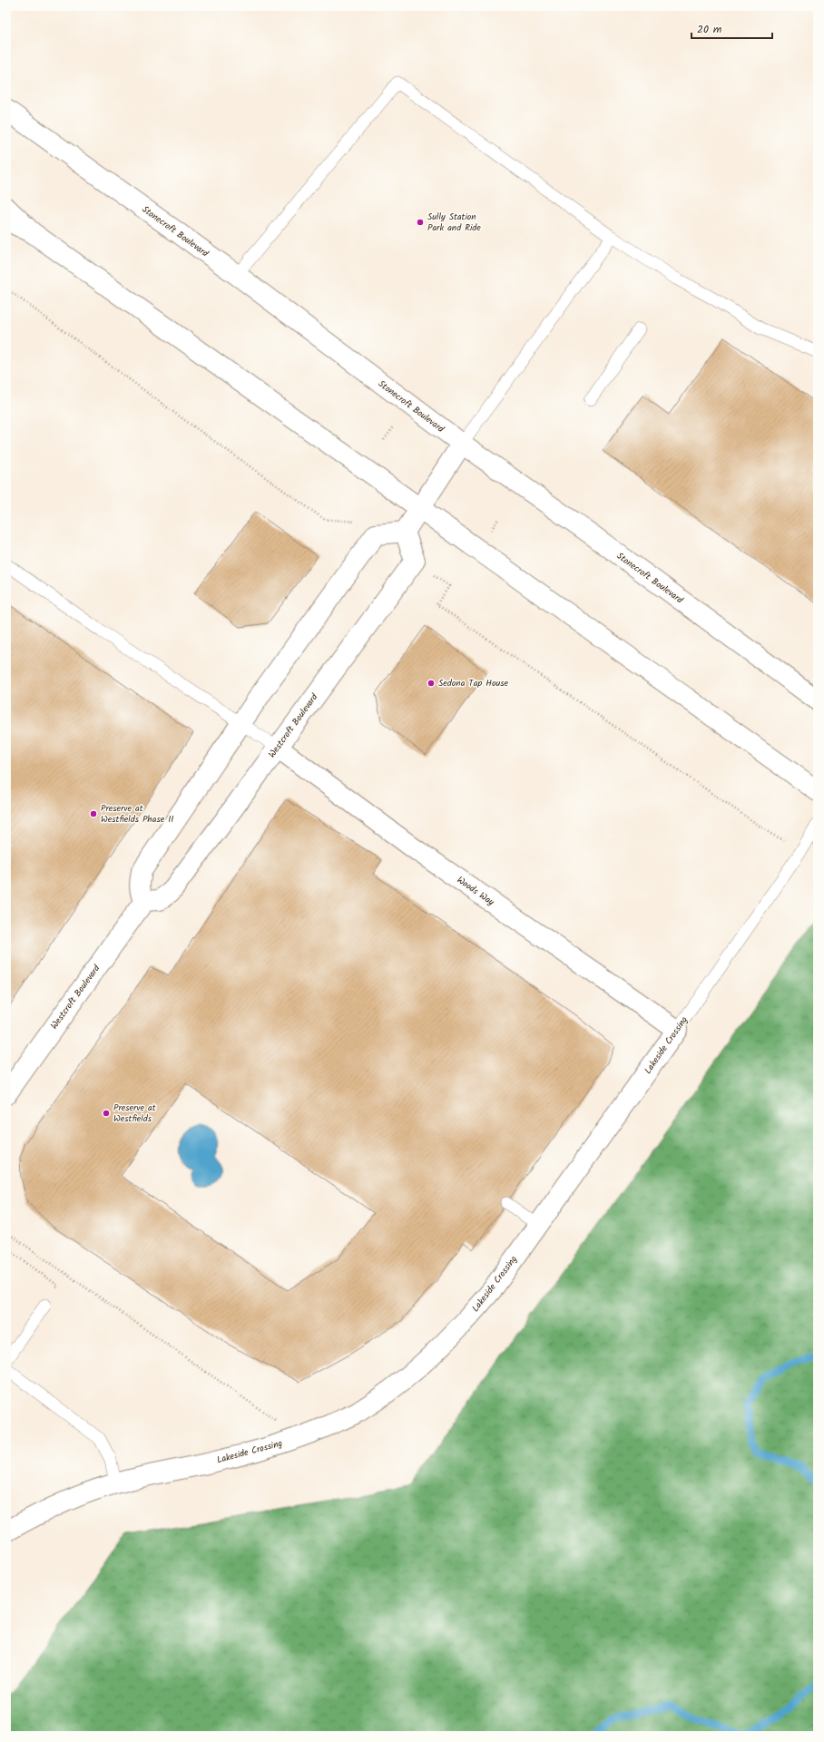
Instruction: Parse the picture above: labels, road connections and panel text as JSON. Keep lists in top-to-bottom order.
{
  "streets": {
    "street": [
      "Stonecroft Boulevard",
      "Westcroft Boulevard",
      "Woods Way",
      "Lakeside Crossing"
    ]
  },
  "crossings": [
    ["Westcroft Boulevard", "Woods Way"],
    ["Woods Way", "Lakeside Crossing"]
  ],
  "places": [
    "Sully Station Park and Ride",
    "Sedona Tap House",
    "Preserve at Westfields Phase II",
    "Preserve at Westfields"
  ],
  "scale_bar": "20 m"
}
